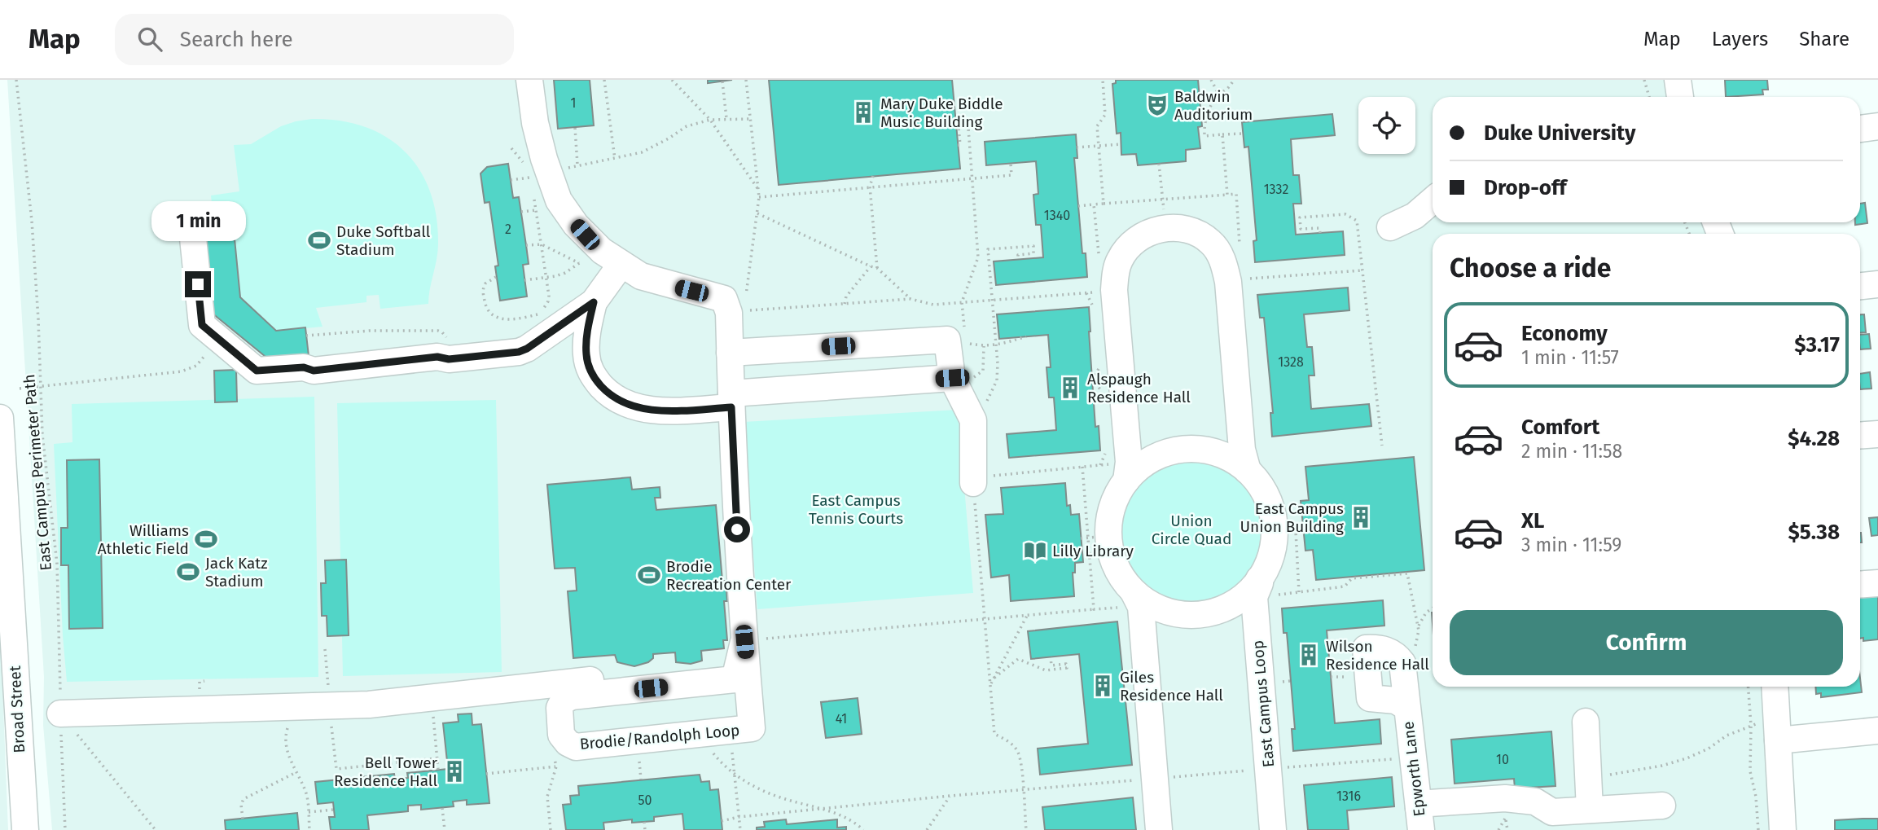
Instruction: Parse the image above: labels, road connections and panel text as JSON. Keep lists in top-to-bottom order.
{
  "streets": {
    "street": [
      "East Campus Loop",
      "Broad Street",
      "Brodie/Randolph Loop",
      "Epworth Lane"
    ],
    "path": ["East Campus Perimeter Path"]
  },
  "parks": ["East Campus Tennis Courts", "Union Circle Quad"],
  "places": {
    "theatre": ["Baldwin Auditorium"],
    "building": [
      "Mary Duke Biddle Music Building",
      "Alspaugh Residence Hall",
      "East Campus Union Building",
      "Wilson Residence Hall",
      "Giles Residence Hall",
      "Bell Tower Residence Hall"
    ],
    "sports": [
      "Duke Softball Stadium",
      "Williams Athletic Field",
      "Jack Katz Stadium",
      "Brodie Recreation Center"
    ],
    "library": ["Lilly Library"]
  },
  "house_numbers": [
    "1",
    "1332",
    "1340",
    "2",
    "1328",
    "41",
    "10",
    "1316",
    "50"
  ],
  "page": {
    "header": "Map",
    "search": "Search here",
    "nav": ["Map", "Layers", "Share"],
    "banner": ["Duke University", "Drop-off"],
    "bubble": "1 min",
    "heading": "Choose a ride",
    "list": [
      {
        "name": "Economy",
        "note": "1 min · 11:57",
        "value": "$3.17"
      },
      {
        "name": "Comfort",
        "note": "2 min · 11:58",
        "value": "$4.28"
      },
      {
        "name": "XL",
        "note": "3 min · 11:59",
        "value": "$5.38"
      }
    ],
    "buttons": "Confirm"
  }
}
